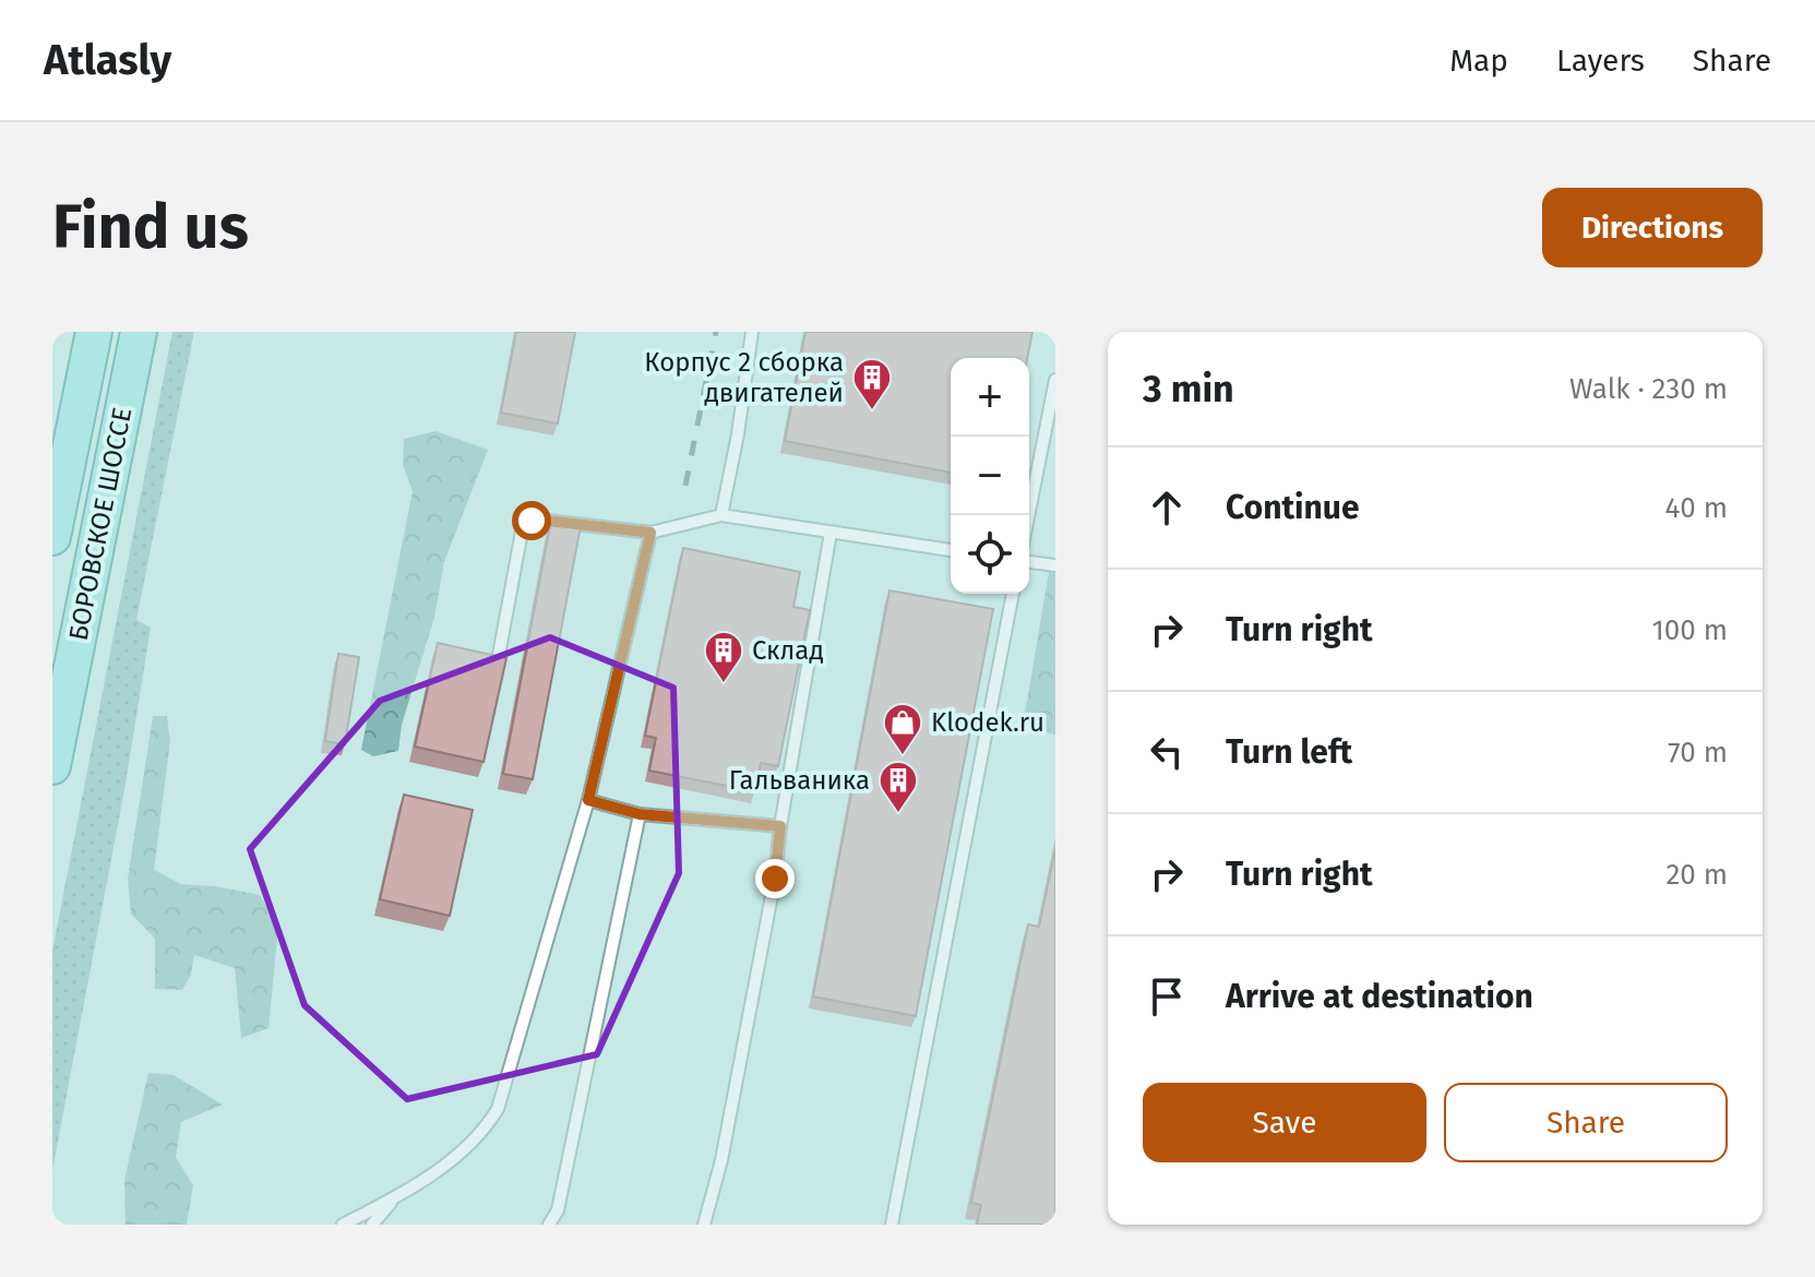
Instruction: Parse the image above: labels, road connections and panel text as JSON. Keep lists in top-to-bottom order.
{
  "streets": {
    "main road": ["БОРОВСКОЕ ШОССЕ"]
  },
  "places": {
    "building": ["Корпус 2 сборка двигателей", "Склад", "Гальваника"],
    "shop": ["Klodek.ru"]
  },
  "page": {
    "header": "Atlasly",
    "nav": ["Map", "Layers", "Share"],
    "buttons": [
      "Directions",
      ["Save", "Share"]
    ],
    "title": "Find us",
    "heading": ["3 min", "Walk · 230 m"],
    "map_buttons": ["+", "−"],
    "list": [
      ["Continue", "40 m"],
      ["Turn right", "100 m"],
      ["Turn left", "70 m"],
      ["Turn right", "20 m"],
      "Arrive at destination"
    ]
  }
}
